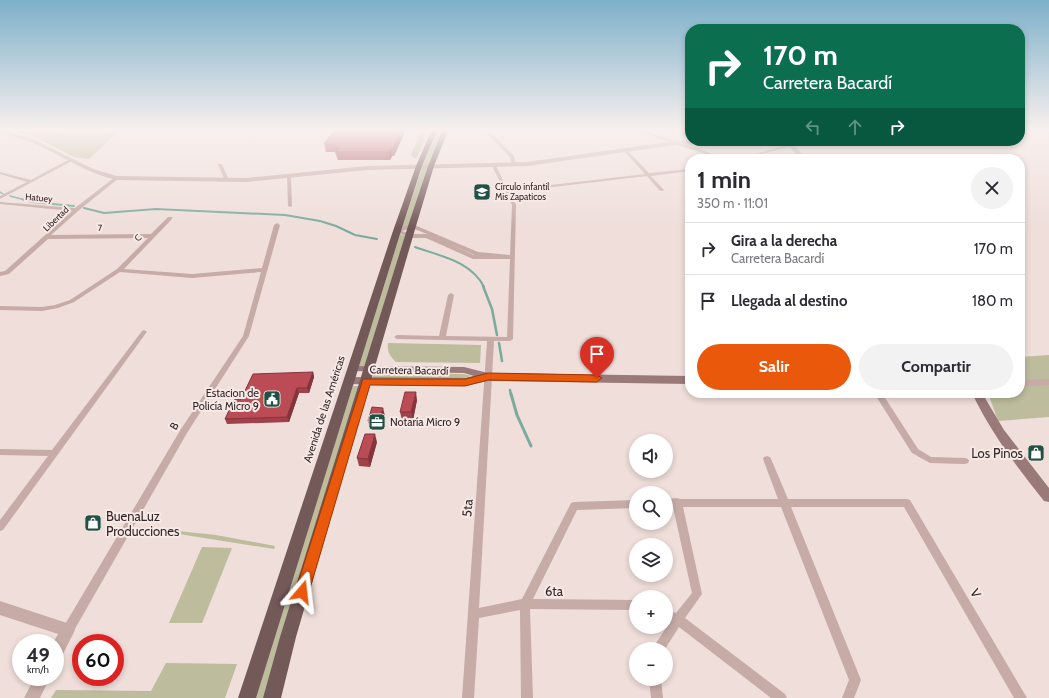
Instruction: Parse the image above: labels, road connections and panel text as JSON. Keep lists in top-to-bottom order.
{
  "streets": {
    "main road": ["Carretera Bacardí", "Avenida de las Américas"],
    "street": [
      "Hatuey",
      "Libertad",
      "7",
      "C",
      "B",
      "5ta",
      "6ta",
      "V"
    ]
  },
  "crossings": [
    ["Hatuey", "Libertad"],
    ["Libertad", "7"],
    ["7", "C"],
    ["Carretera Bacardí", "Avenida de las Américas"],
    ["Carretera Bacardí", "5ta"],
    ["5ta", "6ta"]
  ],
  "places": {
    "school or university": ["Círculo infantil Mis Zapaticos"],
    "public building": ["Estacion de Policía Micro 9"],
    "office": ["Notaría Micro 9"],
    "shop": ["Los Pinos", "BuenaLuz Producciones"]
  },
  "page": {
    "turn": ["170 m", "Carretera Bacardí"],
    "heading": ["1 min", "350 m · 11:01"],
    "list": [
      {
        "name": "Gira a la derecha",
        "note": "Carretera Bacardí",
        "value": "170 m"
      },
      {
        "name": "Llegada al destino",
        "value": "180 m"
      }
    ],
    "buttons": ["Salir", "Compartir"],
    "map_buttons": ["+", "−"],
    "speed": "49 km/h",
    "limit": "60"
  }
}
